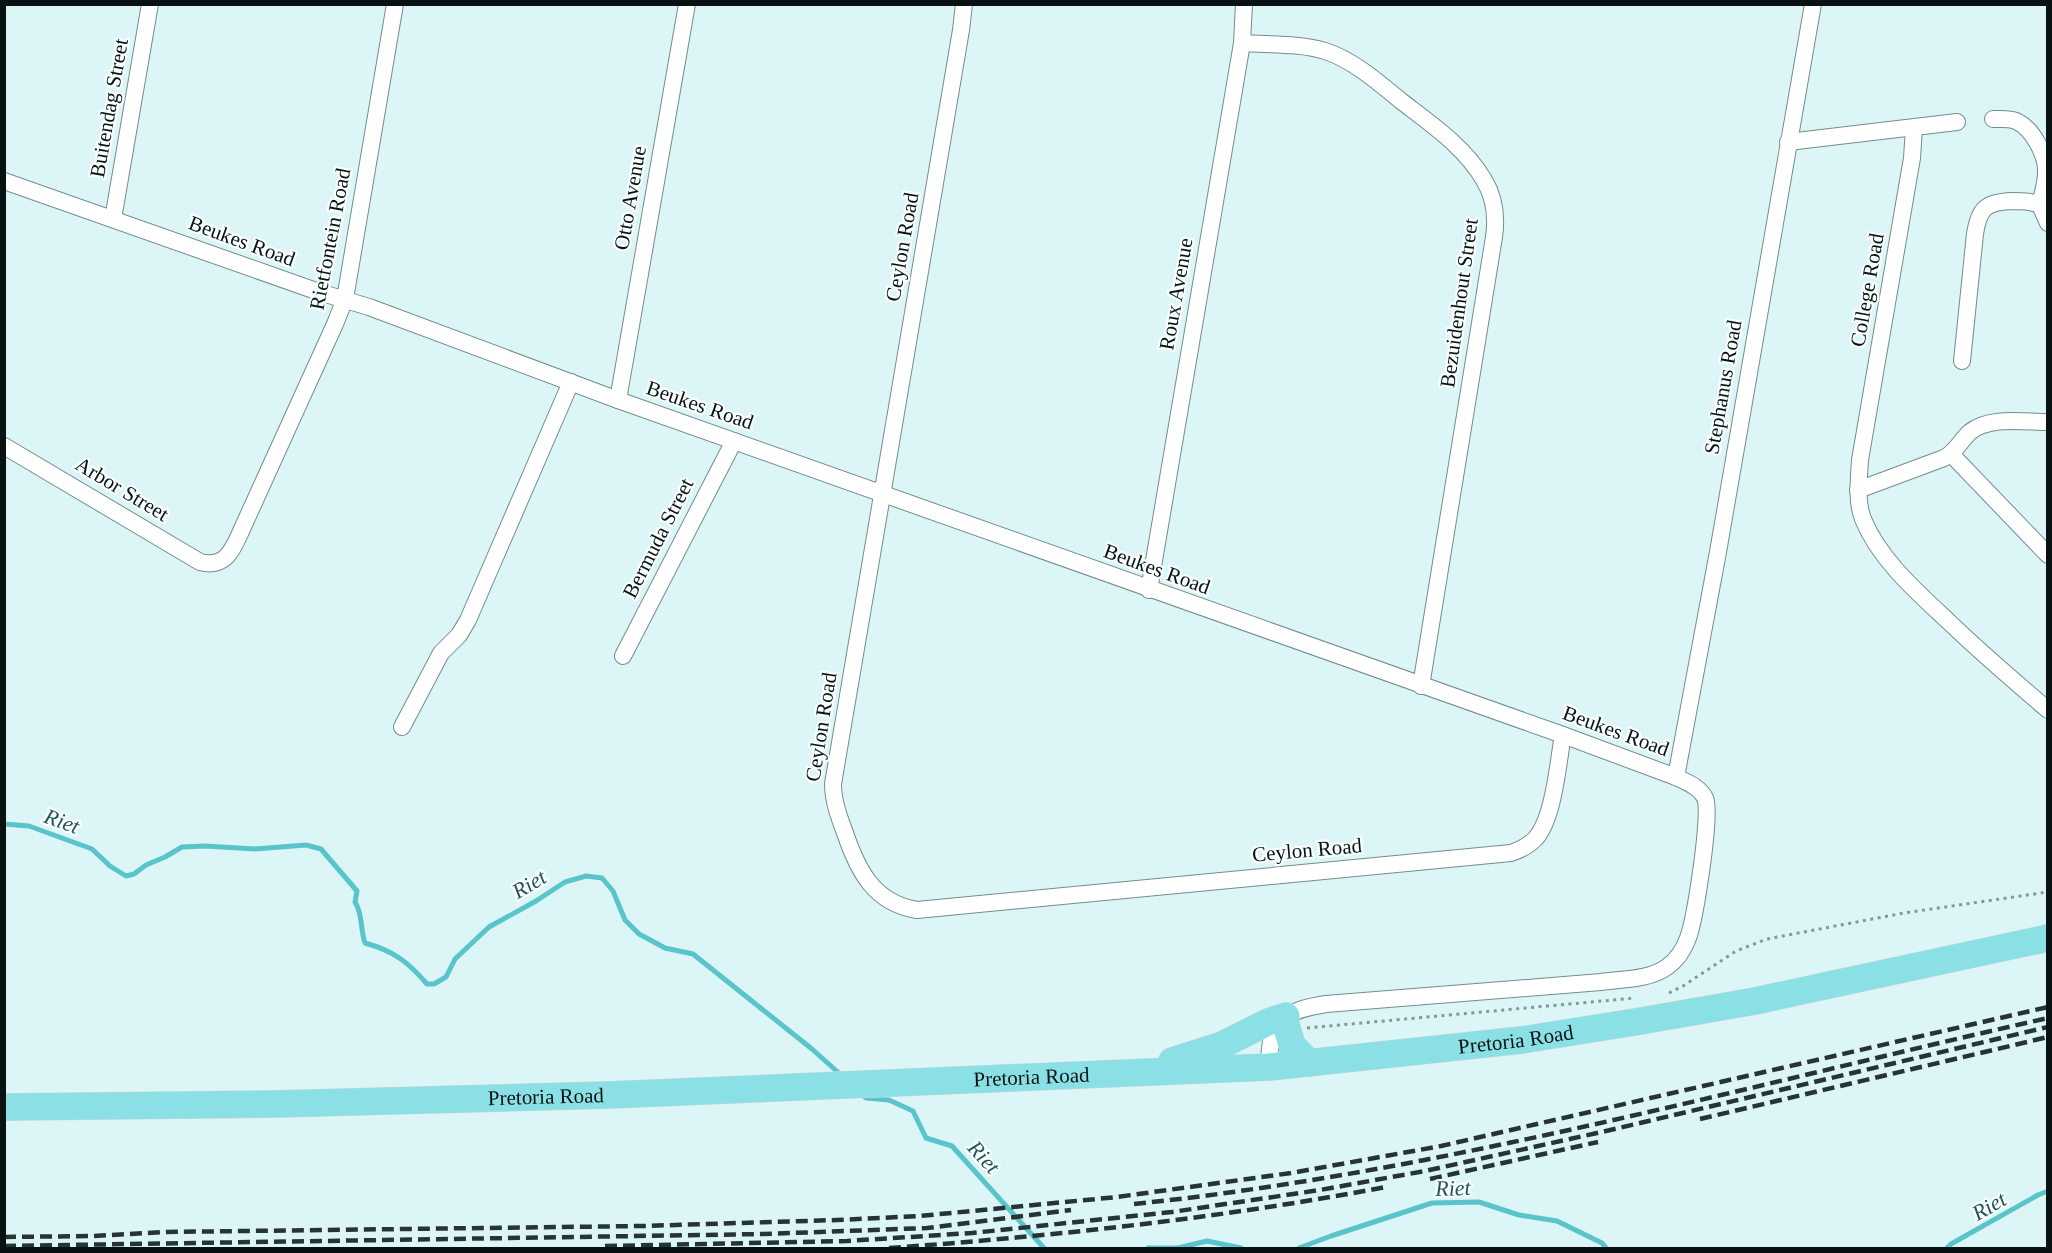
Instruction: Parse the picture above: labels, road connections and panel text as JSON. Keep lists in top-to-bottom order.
{
  "streets": {
    "main road": ["Pretoria Road"],
    "street": [
      "Buitendag Street",
      "Otto Avenue",
      "Rietfontein Road",
      "Beukes Road",
      "Ceylon Road",
      "College Road",
      "Roux Avenue",
      "Bezuidenhout Street",
      "Stephanus Road",
      "Arbor Street",
      "Bermuda Street"
    ]
  },
  "crossings": [
    ["Buitendag Street", "Beukes Road"],
    ["Otto Avenue", "Beukes Road"],
    ["Rietfontein Road", "Beukes Road"],
    ["Rietfontein Road", "Arbor Street"],
    ["Beukes Road", "Ceylon Road"],
    ["Beukes Road", "Roux Avenue"],
    ["Beukes Road", "Bezuidenhout Street"],
    ["Beukes Road", "Stephanus Road"],
    ["Beukes Road", "Bermuda Street"],
    ["Roux Avenue", "Bezuidenhout Street"]
  ],
  "water": ["Riet"]
}
